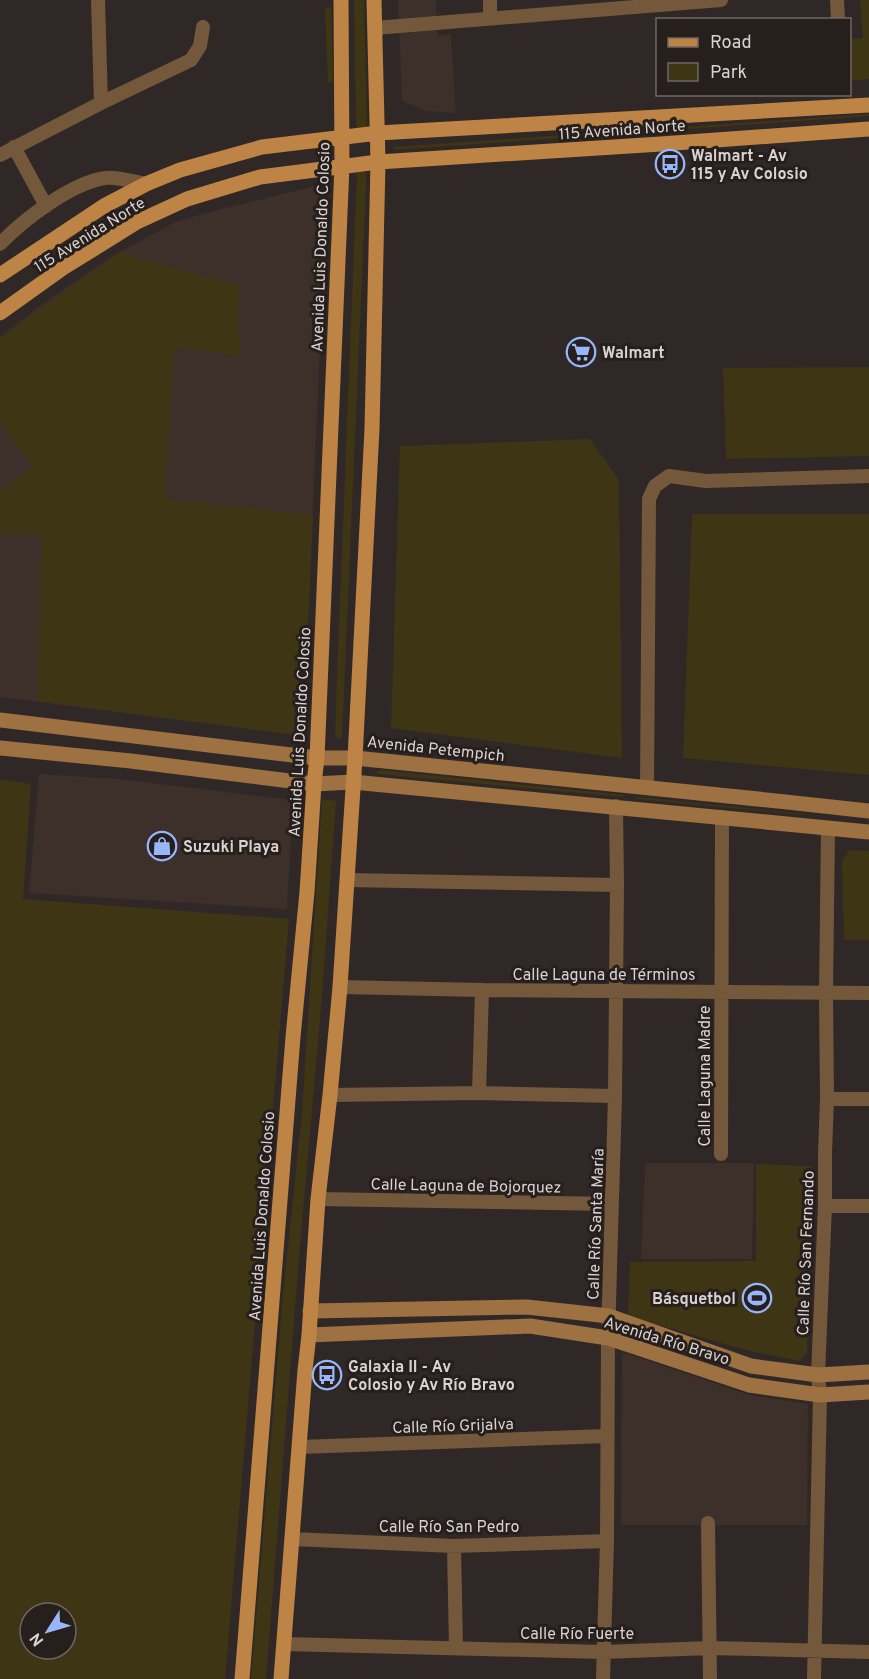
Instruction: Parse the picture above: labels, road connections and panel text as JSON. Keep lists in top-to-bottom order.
{
  "streets": {
    "main road": [
      "115 Avenida Norte",
      "Avenida Luis Donaldo Colosio",
      "Avenida Petempich",
      "Avenida Río Bravo"
    ],
    "street": [
      "Calle Laguna de Términos",
      "Calle Laguna Madre",
      "Calle Laguna de Bojorquez",
      "Calle Río Santa María",
      "Calle Río San Fernando",
      "Calle Río Grijalva",
      "Calle Río San Pedro",
      "Calle Río Fuerte"
    ]
  },
  "crossings": [
    ["115 Avenida Norte", "Avenida Luis Donaldo Colosio"],
    ["Avenida Luis Donaldo Colosio", "Avenida Petempich"],
    ["Calle Laguna de Términos", "Calle Laguna Madre"],
    ["Calle Laguna de Términos", "Calle Río Santa María"],
    ["Calle Laguna de Términos", "Calle Río San Fernando"],
    ["Calle Laguna de Bojorquez", "Calle Río Santa María"],
    ["Calle Río Santa María", "Avenida Río Bravo"],
    ["Calle Río Santa María", "Calle Río Grijalva"],
    ["Calle Río Santa María", "Calle Río San Pedro"],
    ["Calle Río Santa María", "Calle Río Fuerte"],
    ["Calle Río San Fernando", "Avenida Río Bravo"],
    ["Calle Río San Fernando", "Calle Río Fuerte"]
  ],
  "places": {
    "bus stop": ["Walmart - Av 115 y Av Colosio", "Galaxia II - Av Colosio y Av Río Bravo"],
    "supermarket": ["Walmart"],
    "shop": ["Suzuki Playa"],
    "sports": ["Básquetbol"]
  },
  "legend": ["Road", "Park"],
  "north": "bottom left"
}
